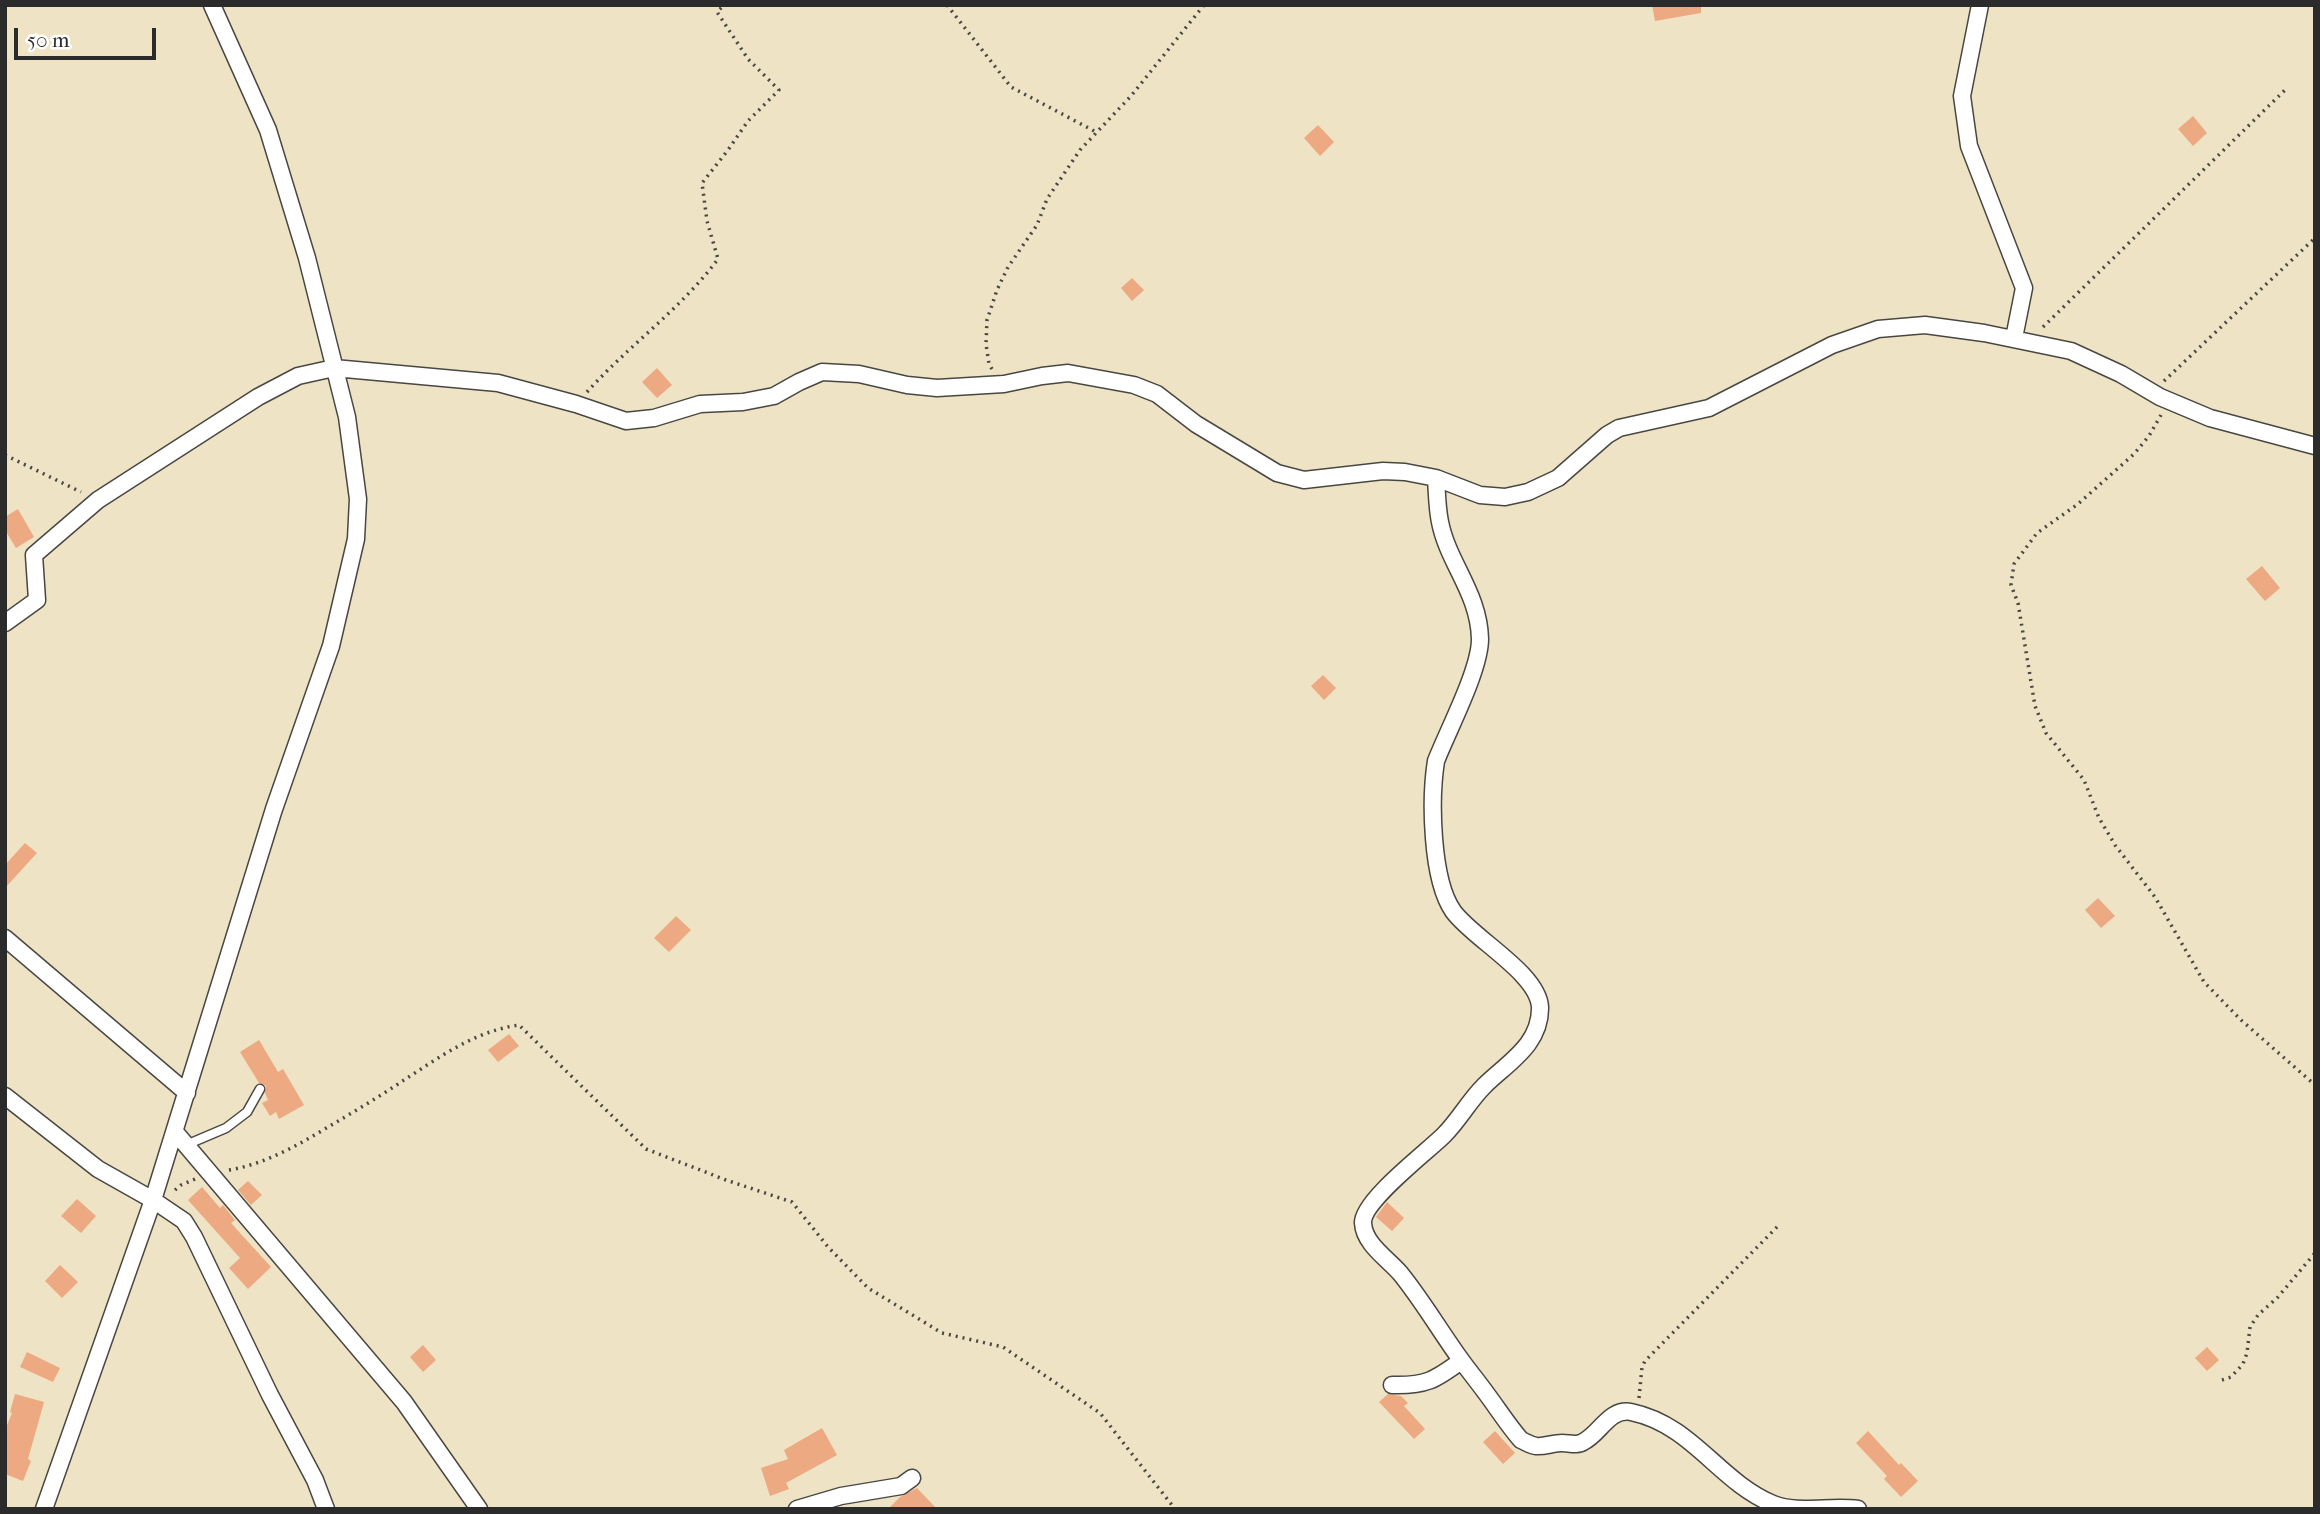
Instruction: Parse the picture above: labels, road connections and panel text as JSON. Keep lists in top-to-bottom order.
{
  "scale_bar": "50 m"
}
